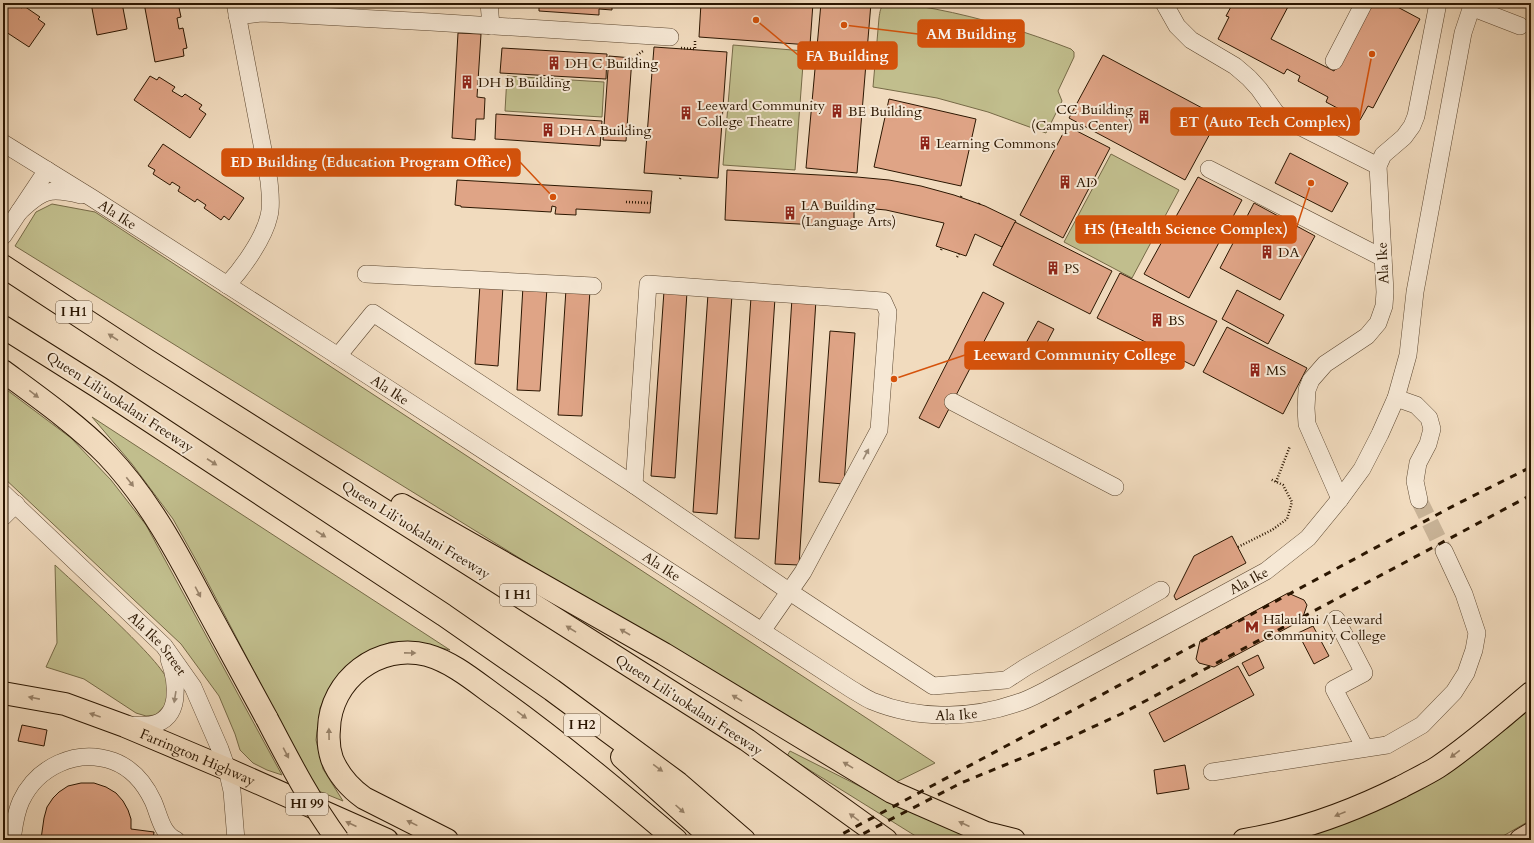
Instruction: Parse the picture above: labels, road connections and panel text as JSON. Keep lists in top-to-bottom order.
{
  "streets": {
    "main road": [
      "I H1",
      "Queen Liliʻuokalani Freeway",
      "I H2",
      "Farrington Highway",
      "HI 99"
    ],
    "street": ["Ala Ike", "Ala Ike Street"]
  },
  "crossings": [
    ["Queen Liliʻuokalani Freeway", "I H2"],
    ["Ala Ike Street", "Farrington Highway"]
  ],
  "one_way": ["Farrington Highway"],
  "places": {
    "other": [
      "FA Building",
      "AM Building",
      "ET (Auto Tech Complex)",
      "HS (Health Science Complex)",
      "ED Building (Education Program Office)",
      "Leeward Community College"
    ],
    "building": [
      "DH C Building",
      "DH B Building",
      "BE Building",
      "Leeward Community College Theatre",
      "CC Building (Campus Center)",
      "DH A Building",
      "Learning Commons",
      "AD",
      "LA Building (Language Arts)",
      "DA",
      "PS",
      "BS",
      "MS"
    ],
    "metro station": ["Hālaulani / Leeward Community College"]
  }
}
